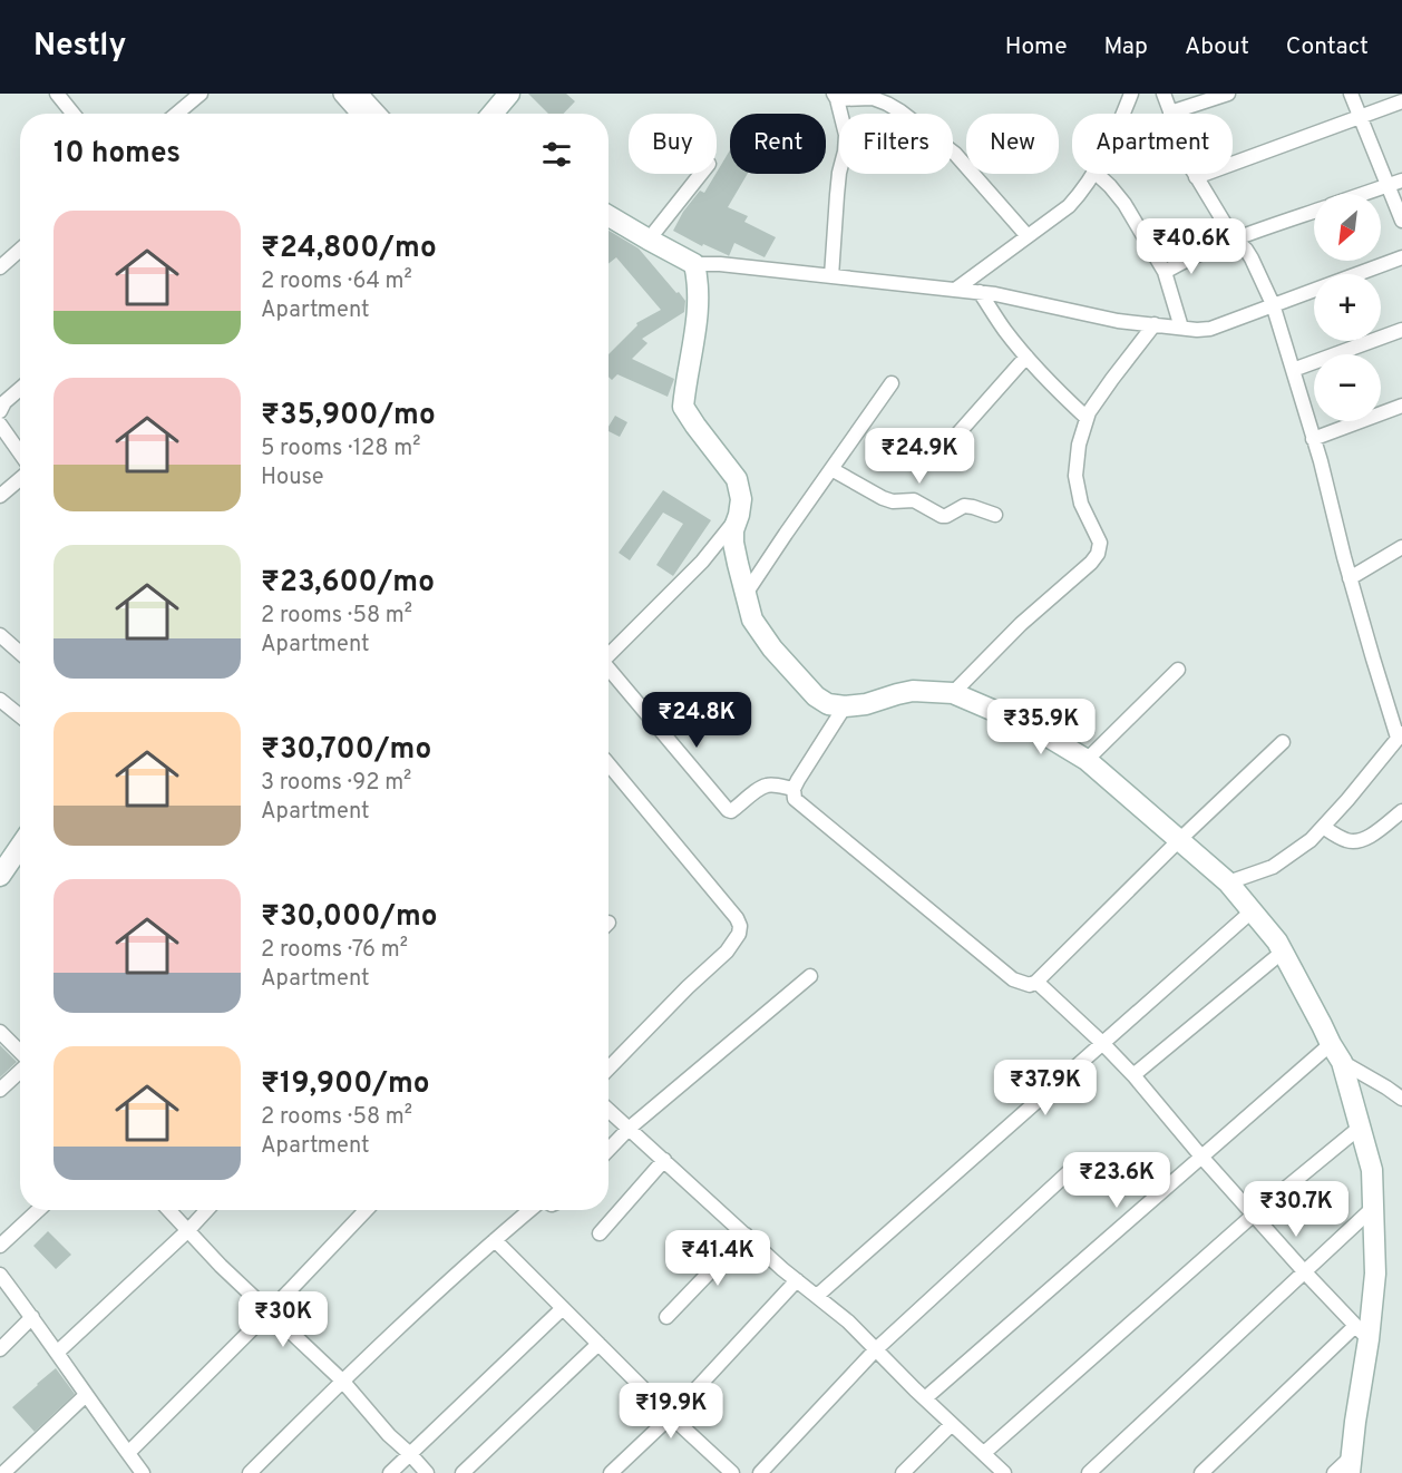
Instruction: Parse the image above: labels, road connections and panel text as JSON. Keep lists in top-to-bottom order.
{
  "north": "bottom left",
  "page": {
    "header": "Nestly",
    "nav": [
      "Home",
      "Map",
      "About",
      "Contact"
    ],
    "chip": [
      "Buy",
      "Rent",
      "Filters",
      "New",
      "Apartment"
    ],
    "heading": "10 homes",
    "map_buttons": ["+", "−"],
    "list": [
      {
        "name": "₹24,800/mo",
        "note": "2 rooms · 64 m² · Apartment"
      },
      {
        "name": "₹35,900/mo",
        "note": "5 rooms · 128 m² · House"
      },
      {
        "name": "₹23,600/mo",
        "note": "2 rooms · 58 m² · Apartment"
      },
      {
        "name": "₹30,700/mo",
        "note": "3 rooms · 92 m² · Apartment"
      },
      {
        "name": "₹30,000/mo",
        "note": "2 rooms · 76 m² · Apartment"
      },
      {
        "name": "₹19,900/mo",
        "note": "2 rooms · 58 m² · Apartment"
      }
    ],
    "price": [
      "₹40.6K",
      "₹24.9K",
      "₹24.8K",
      "₹35.9K",
      "₹37.9K",
      "₹23.6K",
      "₹30.7K",
      "₹41.4K",
      "₹30K",
      "₹19.9K"
    ]
  }
}
